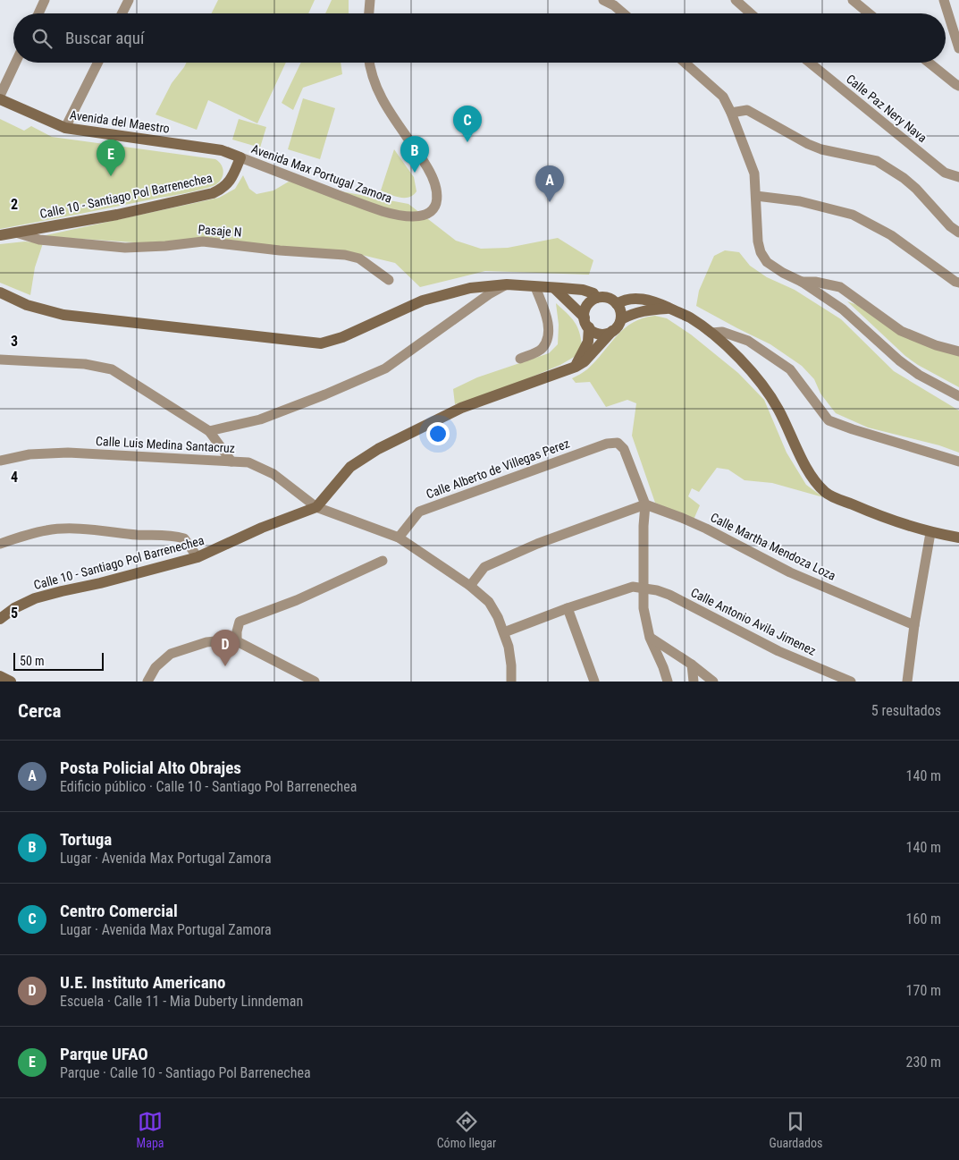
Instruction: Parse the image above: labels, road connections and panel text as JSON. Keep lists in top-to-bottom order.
{
  "streets": {
    "main road": ["Avenida del Maestro", "Calle 10 - Santiago Pol Barrenechea"],
    "street": [
      "Calle Paz Nery Nava",
      "Avenida Max Portugal Zamora",
      "Pasaje N",
      "Calle Luis Medina Santacruz",
      "Calle Alberto de Villegas Perez",
      "Calle Martha Mendoza Loza",
      "Calle Antonio Avila Jimenez"
    ]
  },
  "crossings": [
    ["Avenida del Maestro", "Avenida Max Portugal Zamora"],
    ["Avenida del Maestro", "Calle 10 - Santiago Pol Barrenechea"],
    ["Avenida Max Portugal Zamora", "Calle 10 - Santiago Pol Barrenechea"],
    ["Calle 10 - Santiago Pol Barrenechea", "Pasaje N"],
    ["Calle 10 - Santiago Pol Barrenechea", "Calle Luis Medina Santacruz"],
    ["Calle Luis Medina Santacruz", "Calle Alberto de Villegas Perez"],
    ["Calle Luis Medina Santacruz", "Calle Antonio Avila Jimenez"],
    ["Calle Alberto de Villegas Perez", "Calle Martha Mendoza Loza"]
  ],
  "scale_bar": "50 m",
  "page": {
    "search": "Buscar aquí",
    "pins": [
      "C",
      "B",
      "E",
      "A",
      "D"
    ],
    "scale": "50 m",
    "heading": ["Cerca", "5 resultados"],
    "list": [
      {
        "mark": "A",
        "name": "Posta Policial Alto Obrajes",
        "note": "Edificio público · Calle 10 - Santiago Pol Barrenechea",
        "value": "140 m"
      },
      {
        "mark": "B",
        "name": "Tortuga",
        "note": "Lugar · Avenida Max Portugal Zamora",
        "value": "140 m"
      },
      {
        "mark": "C",
        "name": "Centro Comercial",
        "note": "Lugar · Avenida Max Portugal Zamora",
        "value": "160 m"
      },
      {
        "mark": "D",
        "name": "U.E. Instituto Americano",
        "note": "Escuela · Calle 11 - Mia Duberty Linndeman",
        "value": "170 m"
      },
      {
        "mark": "E",
        "name": "Parque UFAO",
        "note": "Parque · Calle 10 - Santiago Pol Barrenechea",
        "value": "230 m"
      }
    ],
    "nav": ["Mapa", "Cómo llegar", "Guardados"]
  },
  "grid": {
    "rows": [
      "2",
      "3",
      "4",
      "5"
    ]
  }
}
